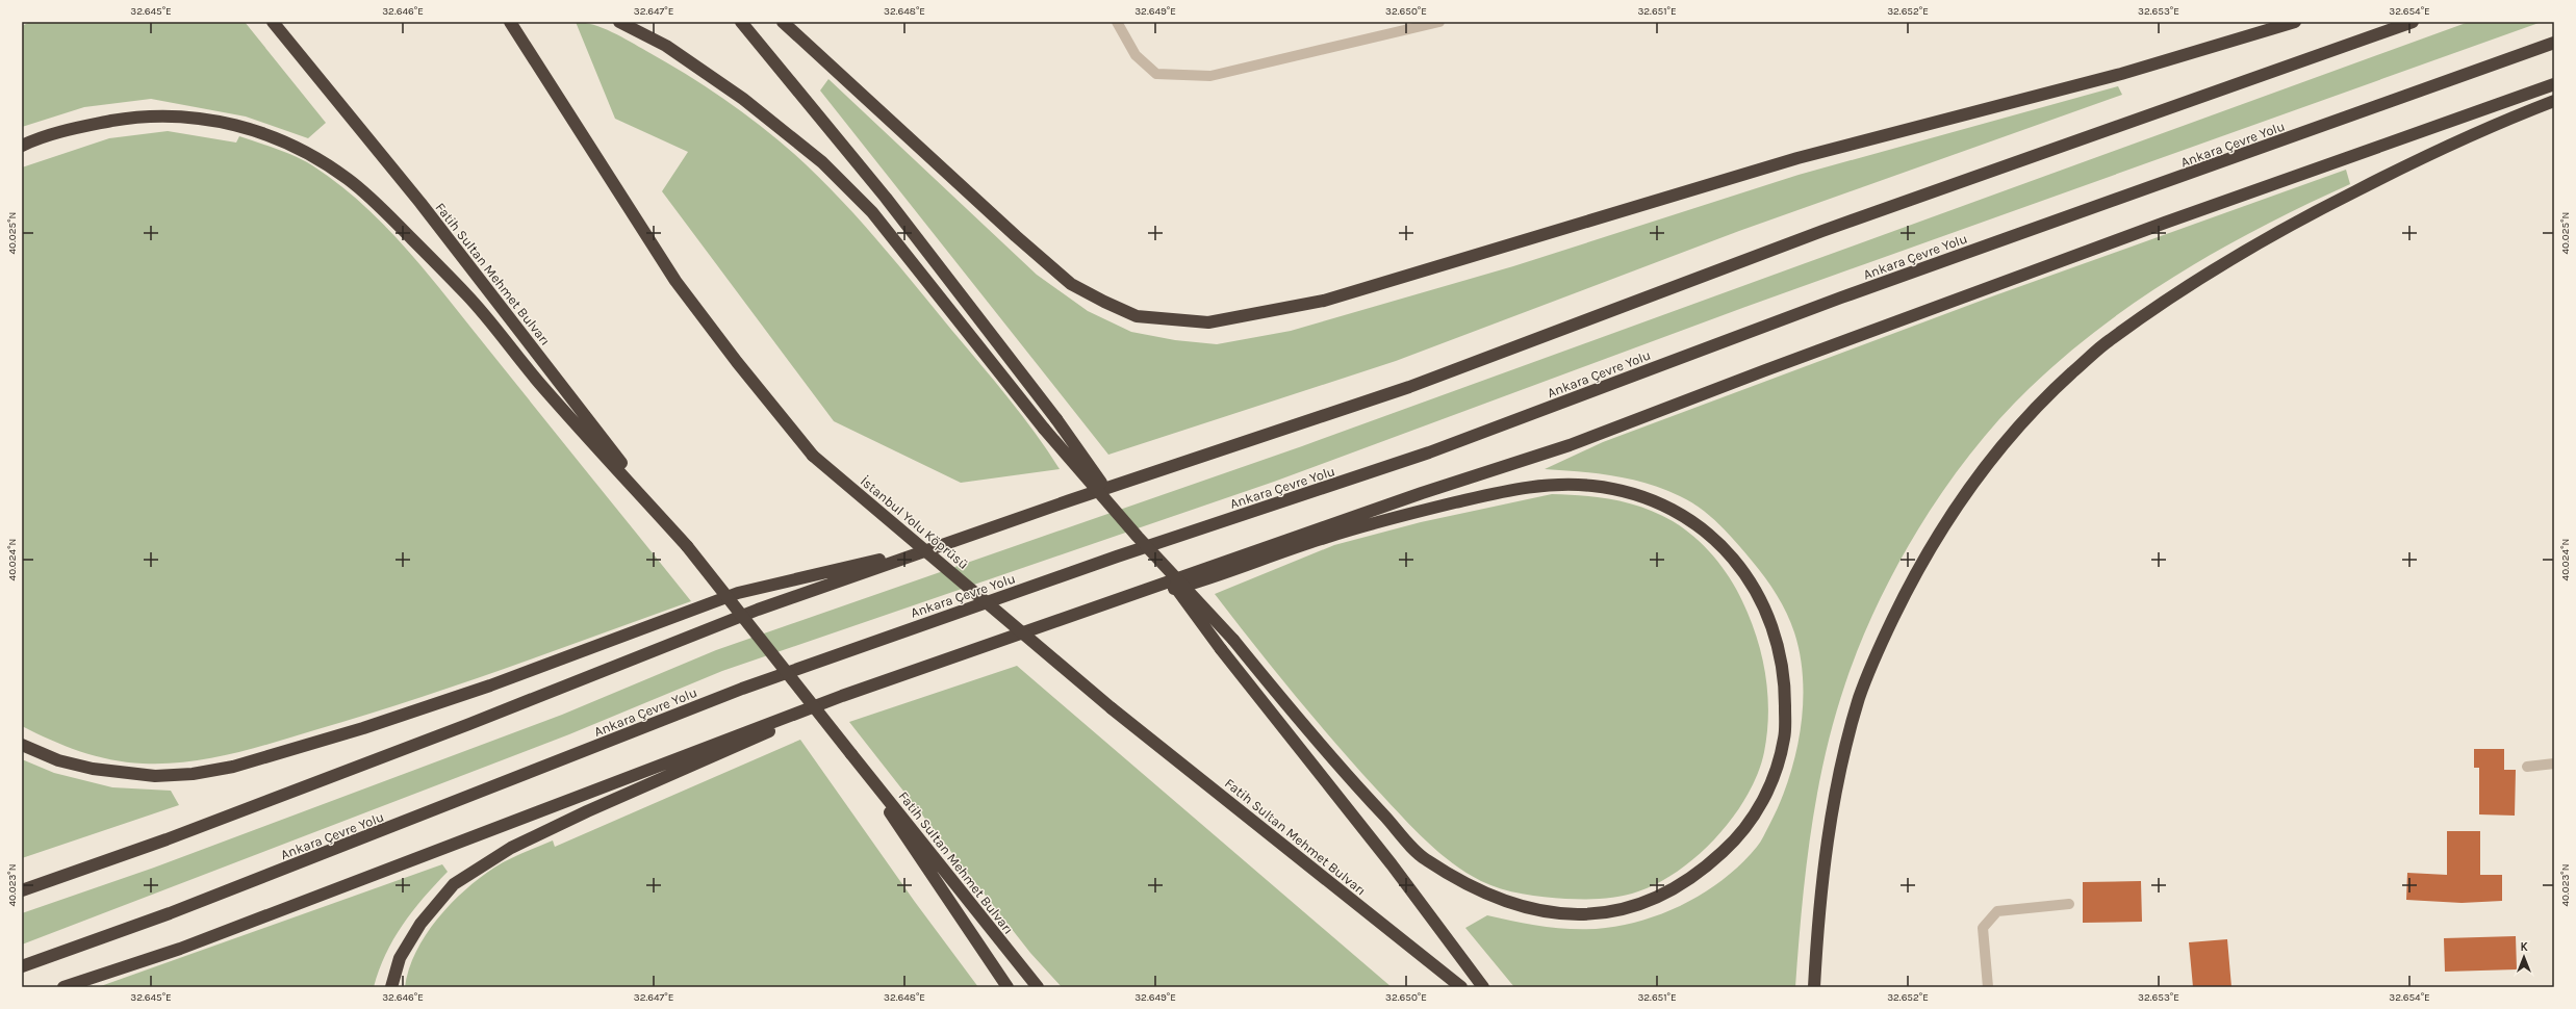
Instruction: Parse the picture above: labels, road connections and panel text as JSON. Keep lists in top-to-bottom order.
{
  "streets": {
    "highway": ["Ankara Çevre Yolu", "Fatih Sultan Mehmet Bulvarı", "İstanbul Yolu Köprüsü"]
  },
  "crossings": [
    ["Fatih Sultan Mehmet Bulvarı", "İstanbul Yolu Köprüsü"]
  ],
  "north": "top",
  "coordinates": [
    "32.645°E",
    "32.646°E",
    "32.647°E",
    "32.648°E",
    "32.649°E",
    "32.650°E",
    "32.651°E",
    "32.652°E",
    "32.653°E",
    "32.654°E",
    "40.025°N",
    "40.024°N",
    "40.023°N"
  ]
}
